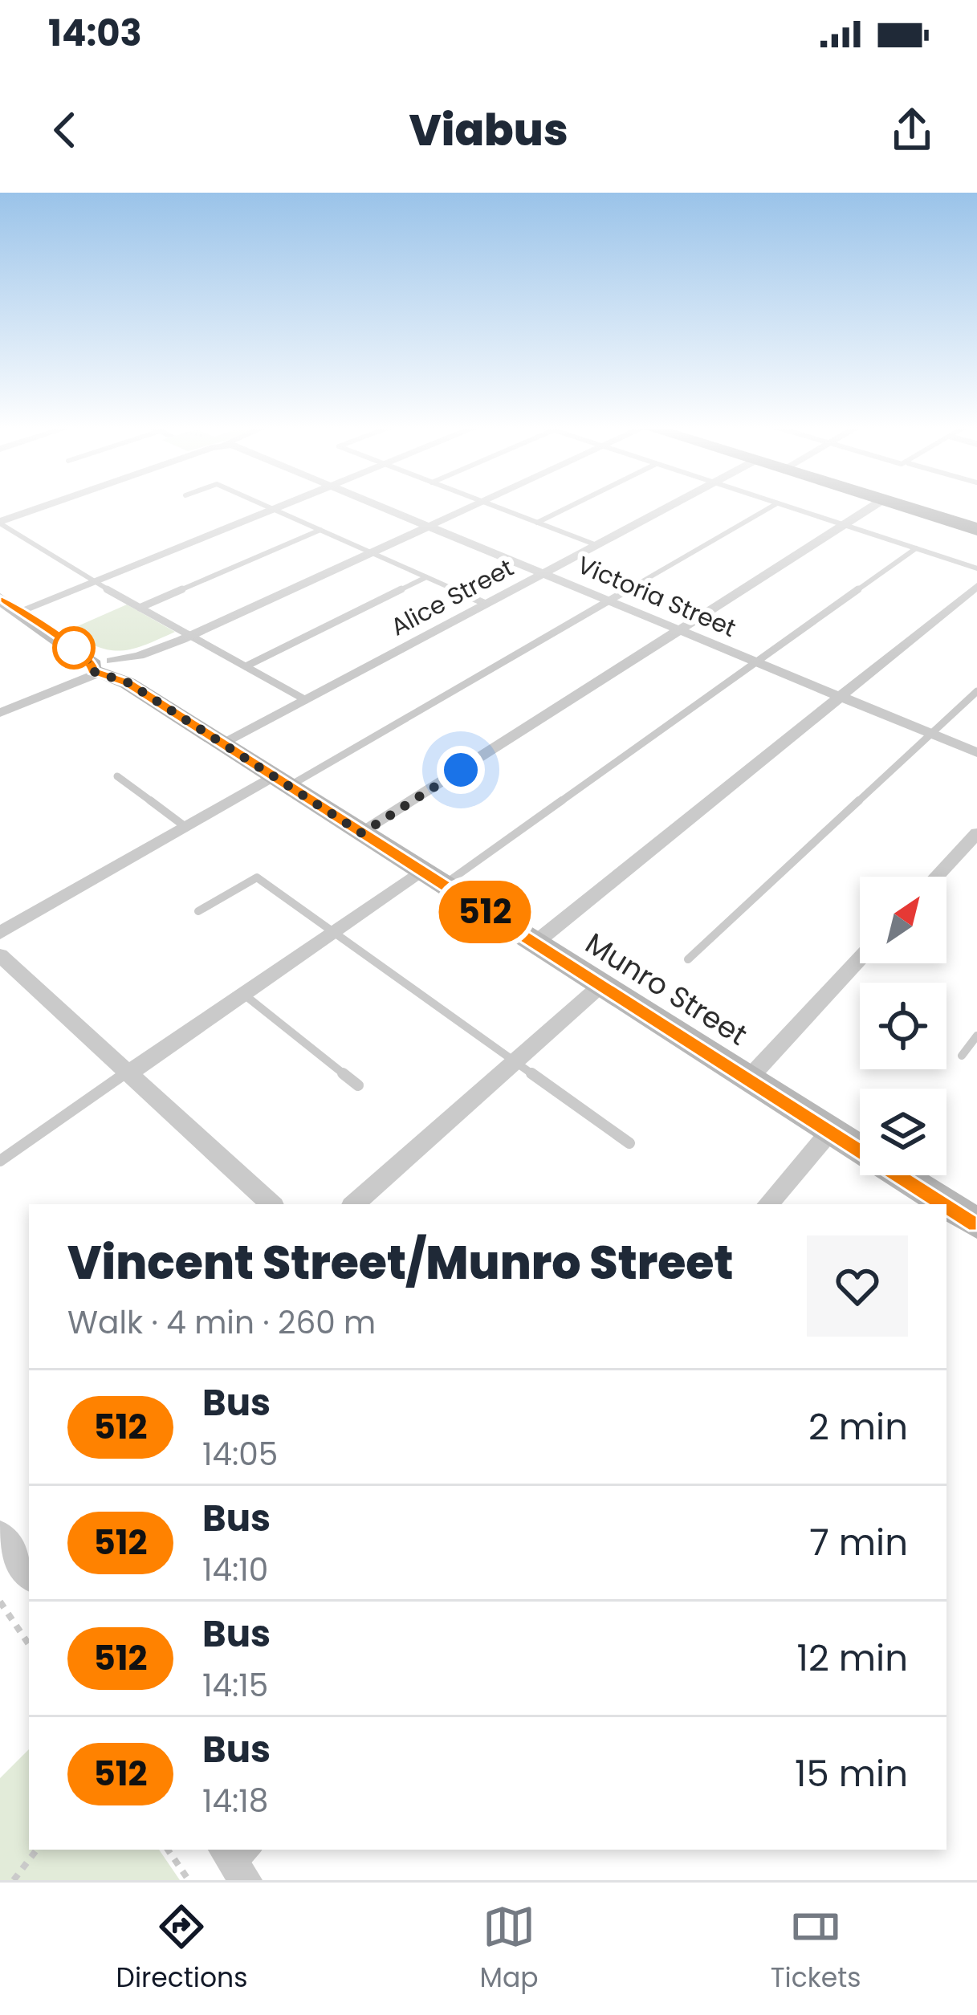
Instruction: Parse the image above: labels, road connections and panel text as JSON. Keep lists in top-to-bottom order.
{
  "streets": {
    "street": ["Victoria Street", "Alice Street", "Munro Street"]
  },
  "crossings": [
    ["Victoria Street", "Alice Street"],
    ["Alice Street", "Munro Street"]
  ],
  "lines": ["bus line 512"],
  "north": "top right",
  "page": {
    "status": "14:03",
    "header": "Viabus",
    "on_map": "512",
    "heading": ["Vincent Street/Munro Street", "Walk · 4 min · 260 m"],
    "list": [
      {
        "mark": "512",
        "name": "Bus",
        "note": "14:05",
        "value": "2 min"
      },
      {
        "mark": "512",
        "name": "Bus",
        "note": "14:10",
        "value": "7 min"
      },
      {
        "mark": "512",
        "name": "Bus",
        "note": "14:15",
        "value": "12 min"
      },
      {
        "mark": "512",
        "name": "Bus",
        "note": "14:18",
        "value": "15 min"
      }
    ],
    "tabs": ["Directions", "Map", "Tickets"]
  }
}
